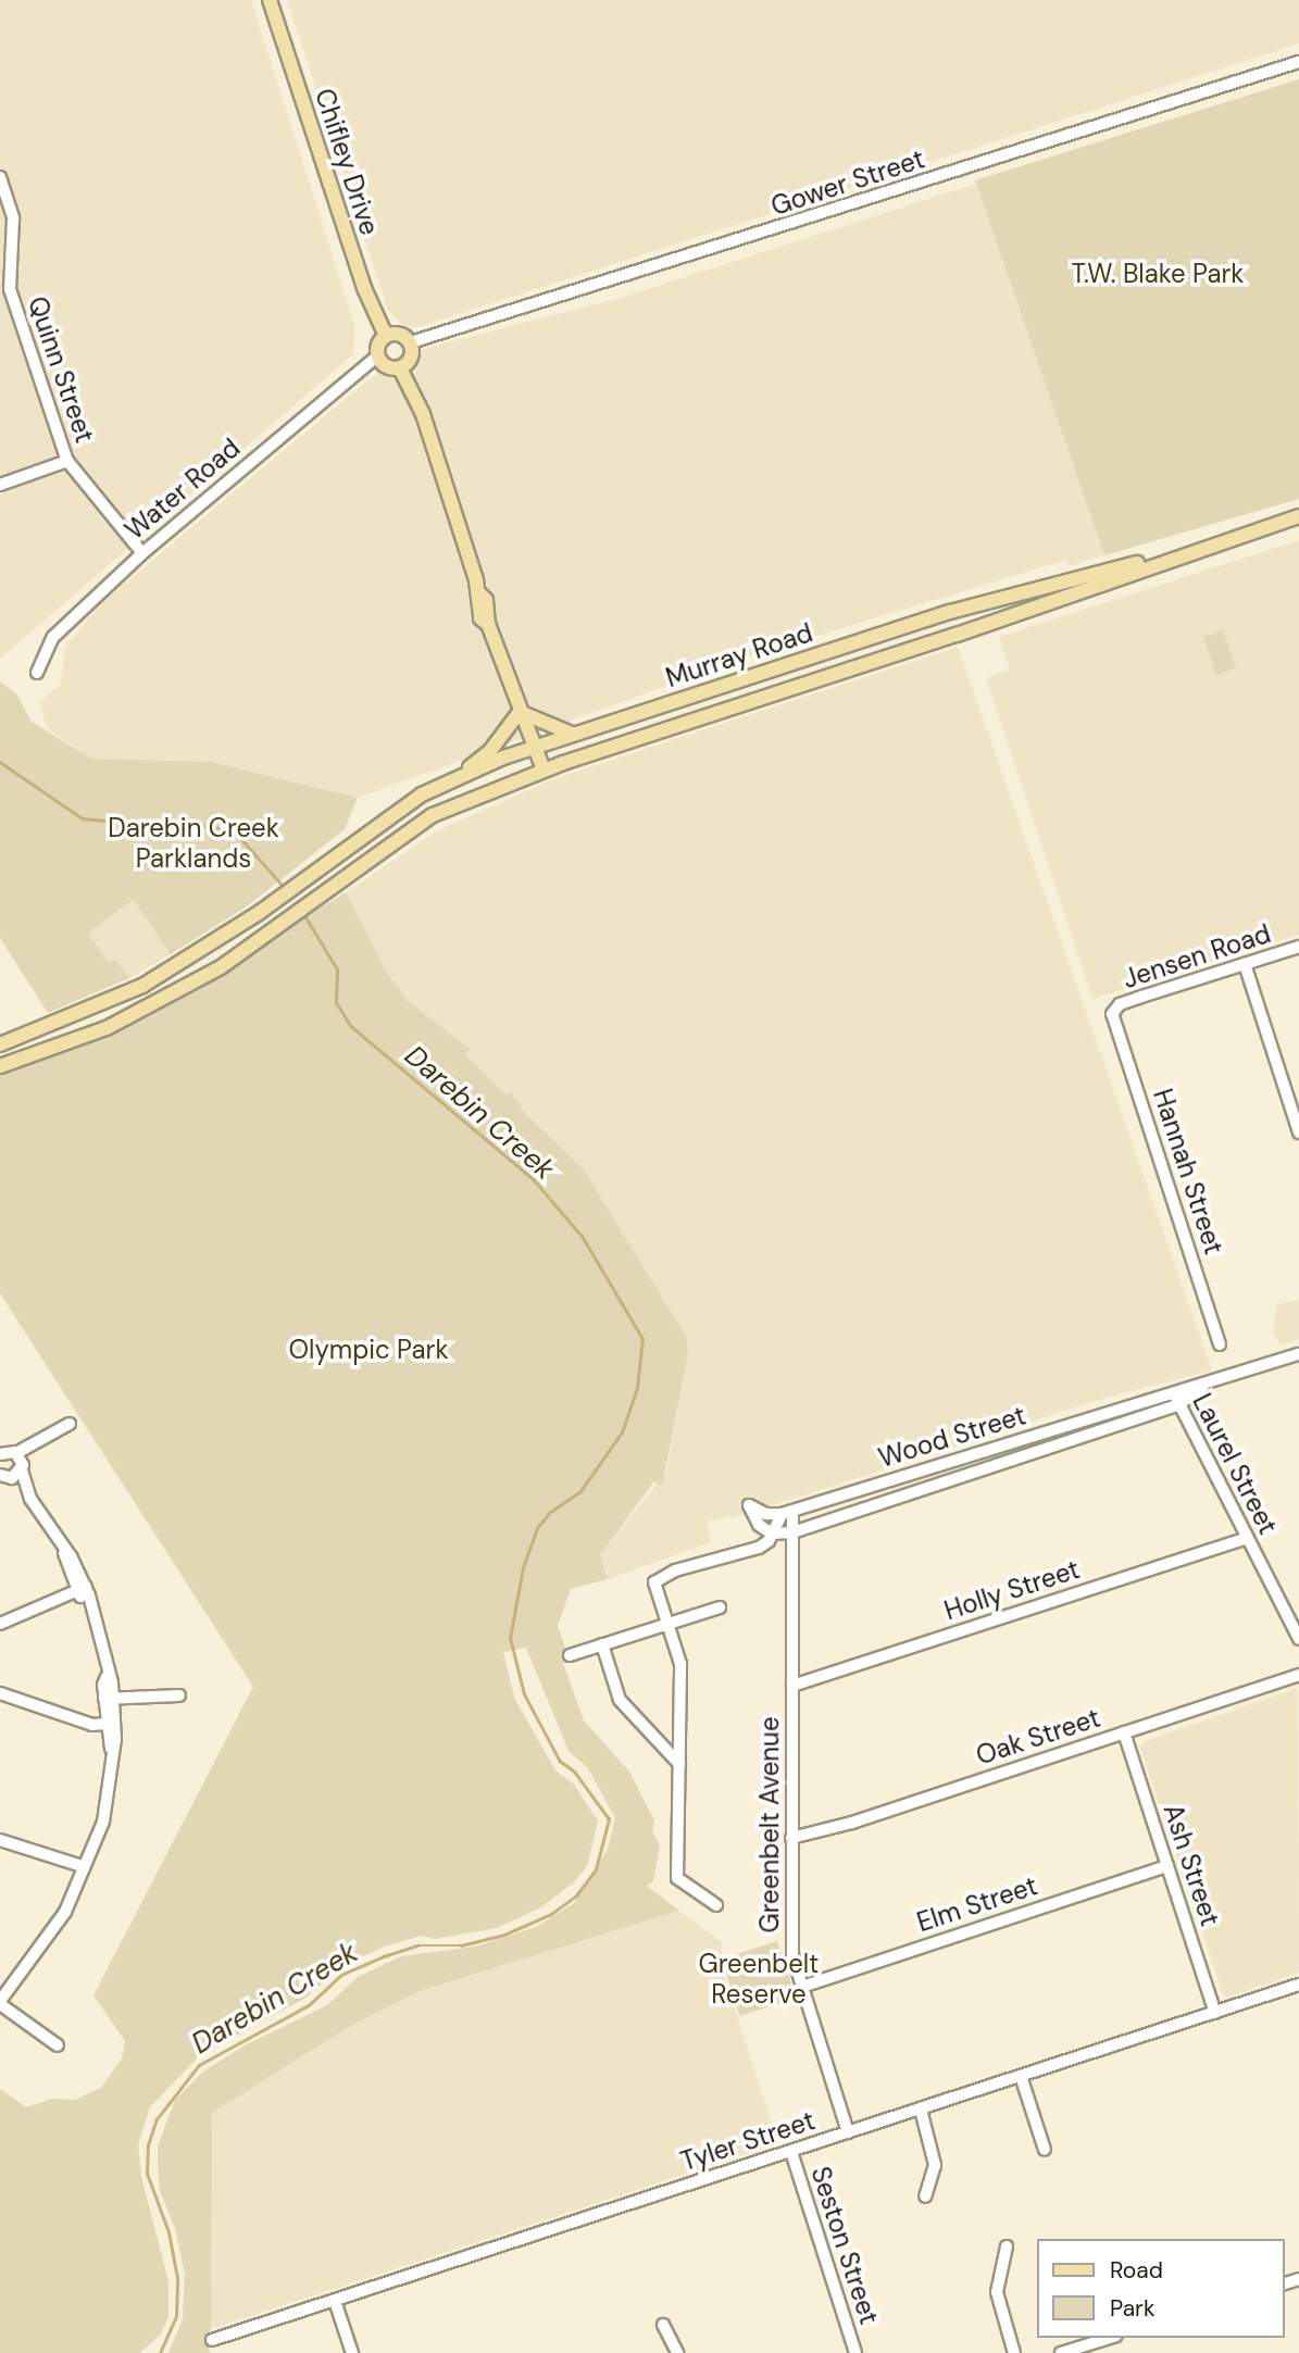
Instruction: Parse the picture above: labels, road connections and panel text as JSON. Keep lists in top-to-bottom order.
{
  "streets": {
    "main road": ["Chifley Drive", "Murray Road"],
    "street": [
      "Gower Street",
      "Quinn Street",
      "Water Road",
      "Jensen Road",
      "Hannah Street",
      "Wood Street",
      "Laurel Street",
      "Holly Street",
      "Oak Street",
      "Greenbelt Avenue",
      "Ash Street",
      "Elm Street",
      "Tyler Street",
      "Seston Street"
    ]
  },
  "crossings": [
    ["Chifley Drive", "Gower Street"],
    ["Chifley Drive", "Water Road"],
    ["Gower Street", "Water Road"],
    ["Quinn Street", "Water Road"],
    ["Jensen Road", "Hannah Street"],
    ["Wood Street", "Laurel Street"],
    ["Wood Street", "Greenbelt Avenue"],
    ["Laurel Street", "Holly Street"],
    ["Holly Street", "Greenbelt Avenue"],
    ["Oak Street", "Greenbelt Avenue"],
    ["Oak Street", "Ash Street"],
    ["Greenbelt Avenue", "Elm Street"],
    ["Greenbelt Avenue", "Tyler Street"],
    ["Ash Street", "Elm Street"],
    ["Ash Street", "Tyler Street"],
    ["Tyler Street", "Seston Street"]
  ],
  "water": ["Darebin Creek"],
  "parks": [
    "T.W. Blake Park",
    "Darebin Creek Parklands",
    "Olympic Park",
    "Greenbelt Reserve"
  ],
  "legend": ["Road", "Park"]
}
